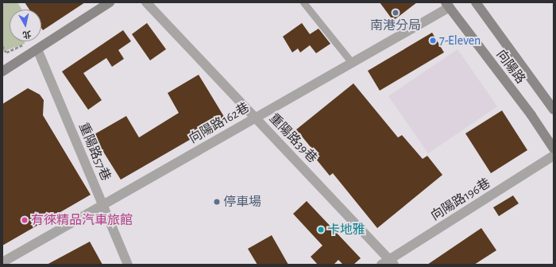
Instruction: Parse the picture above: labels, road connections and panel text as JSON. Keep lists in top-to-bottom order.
{
  "streets": {
    "main road": ["向陽路"],
    "street": [
      "向陽路162巷",
      "重陽路39巷",
      "重陽路57巷",
      "向陽路196巷"
    ]
  },
  "crossings": [
    ["向陽路", "向陽路162巷"],
    ["向陽路162巷", "重陽路39巷"],
    ["向陽路162巷", "重陽路57巷"],
    ["重陽路39巷", "向陽路196巷"]
  ],
  "places": [
    "南港分局",
    "7-Eleven",
    "停車場",
    "有徠精品汽車旅館",
    "卡地雅"
  ],
  "north": "bottom"
}
